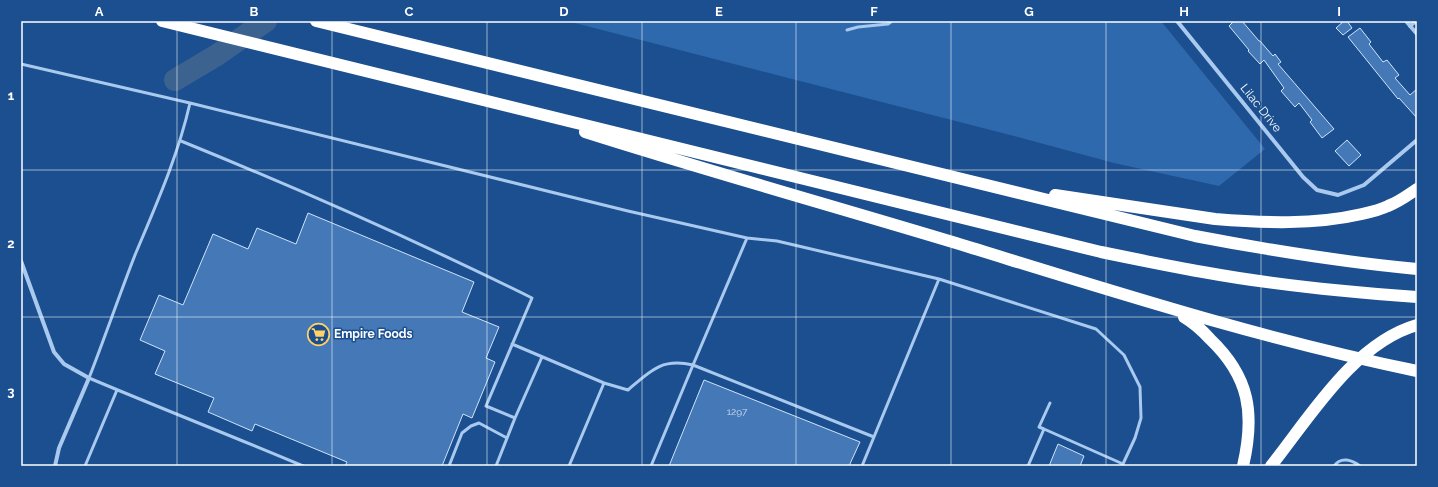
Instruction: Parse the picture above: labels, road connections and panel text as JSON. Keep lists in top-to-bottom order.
{
  "streets": {
    "street": ["Lilac Drive"]
  },
  "places": {
    "supermarket": ["Empire Foods"]
  },
  "house_numbers": ["1297"],
  "grid": {
    "columns": [
      "A",
      "B",
      "C",
      "D",
      "E",
      "F",
      "G",
      "H",
      "I"
    ],
    "rows": ["1", "2", "3"]
  }
}
